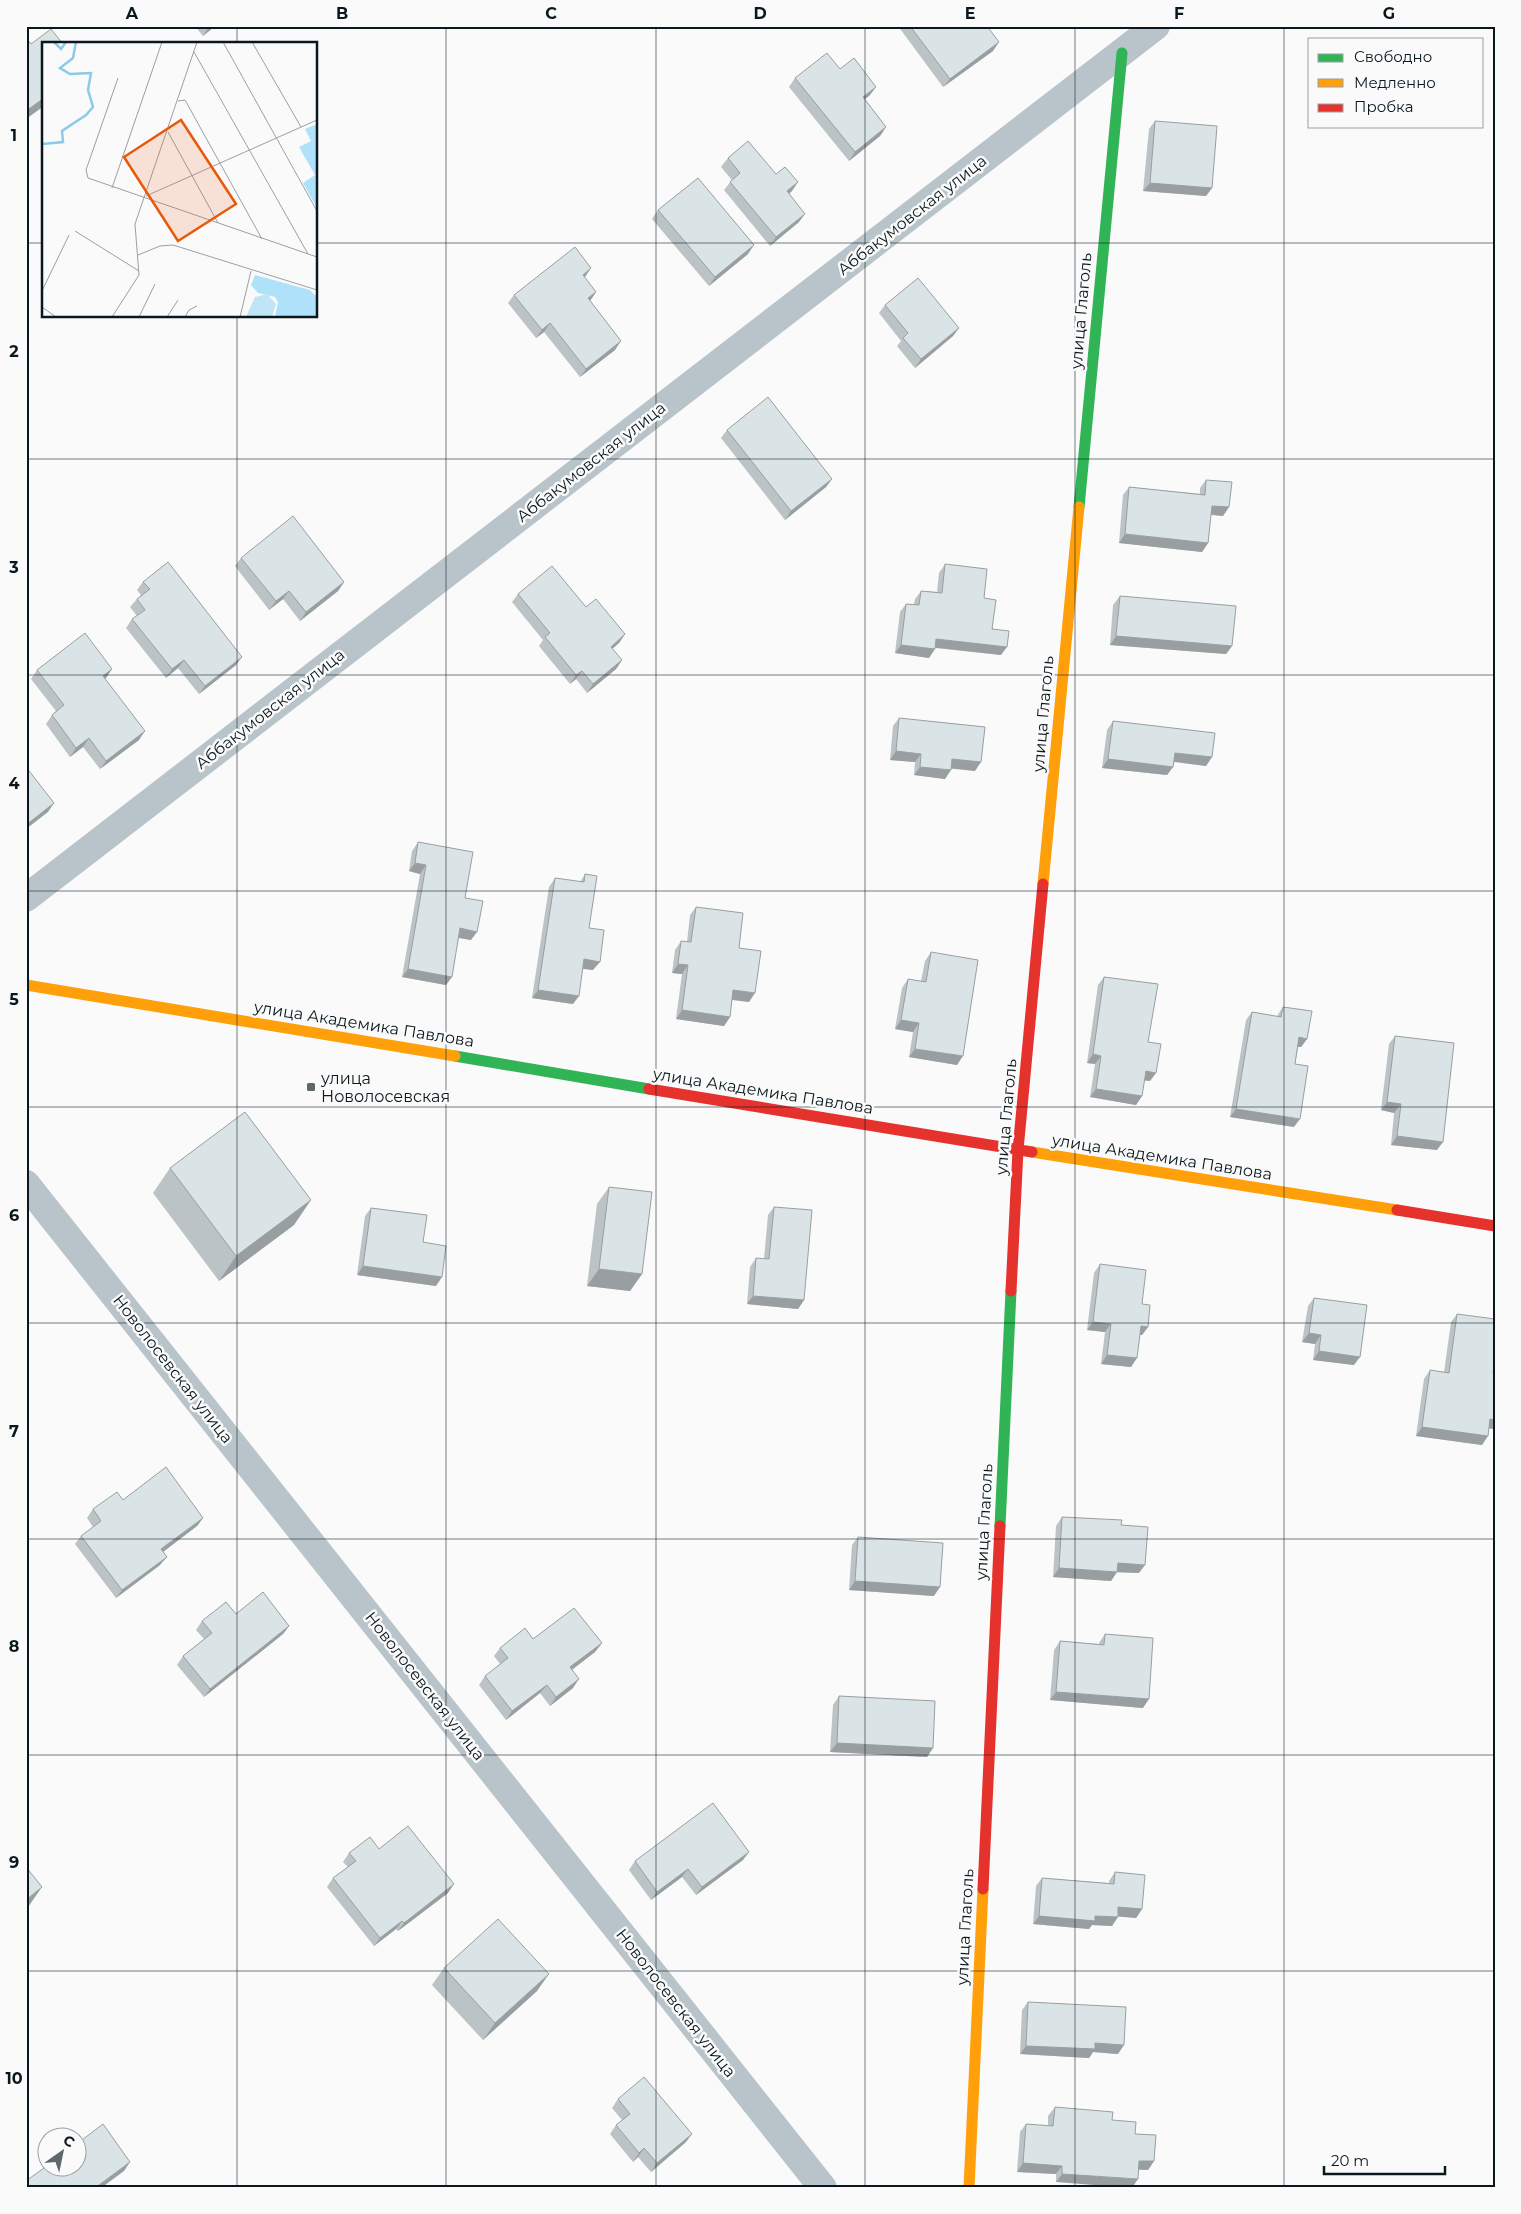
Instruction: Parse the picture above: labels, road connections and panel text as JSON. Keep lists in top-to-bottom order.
{
  "streets": {
    "street": [
      "Аббакумовская улица",
      "улица Глаголь",
      "улица Академика Павлова",
      "Новолосевская улица"
    ]
  },
  "crossings": [
    ["Аббакумовская улица", "улица Глаголь"],
    ["улица Глаголь", "улица Академика Павлова"]
  ],
  "places": {
    "transit": ["улица Новолосевская"]
  },
  "legend": ["Свободно", "Медленно", "Пробка"],
  "scale_bar": "20 m",
  "north": "top right",
  "grid": {
    "columns": [
      "A",
      "B",
      "C",
      "D",
      "E",
      "F",
      "G"
    ],
    "rows": [
      "1",
      "2",
      "3",
      "4",
      "5",
      "6",
      "7",
      "8",
      "9",
      "10"
    ]
  }
}
